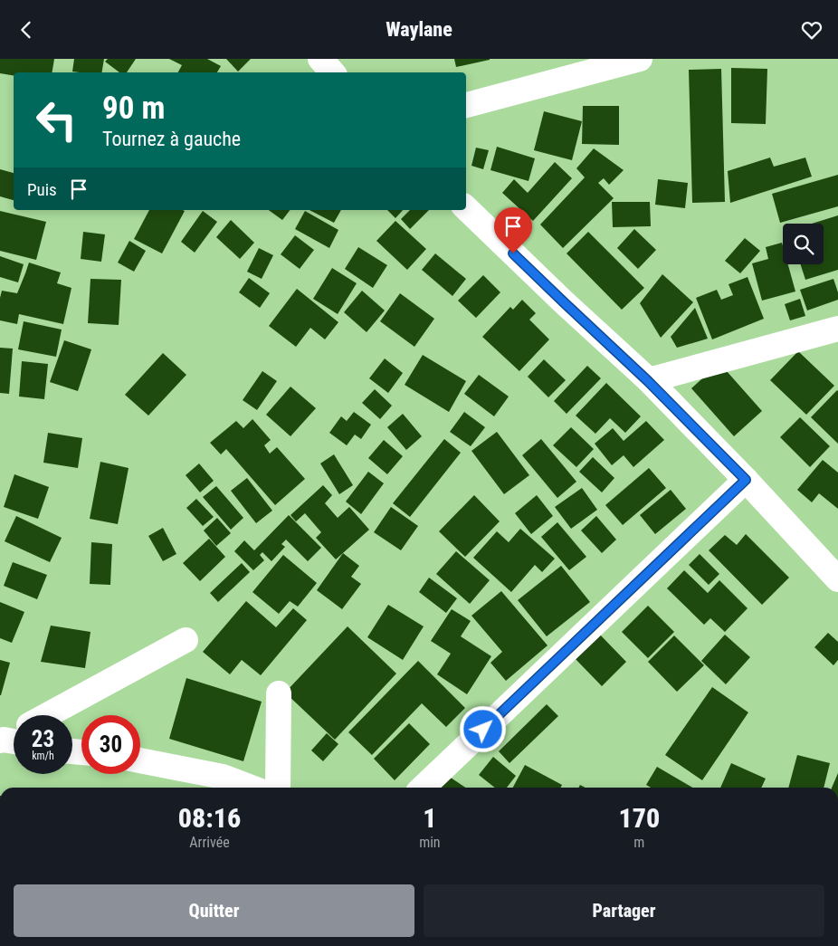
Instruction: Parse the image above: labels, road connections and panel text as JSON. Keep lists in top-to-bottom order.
{
  "page": {
    "header": "Waylane",
    "turn": ["90 m", "Tournez à gauche"],
    "then": "Puis",
    "speed": "23 km/h",
    "limit": "30",
    "eta": [
      "08:16",
      "Arrivée",
      "1",
      "min",
      "170",
      "m"
    ],
    "buttons": ["Quitter", "Partager"]
  }
}
